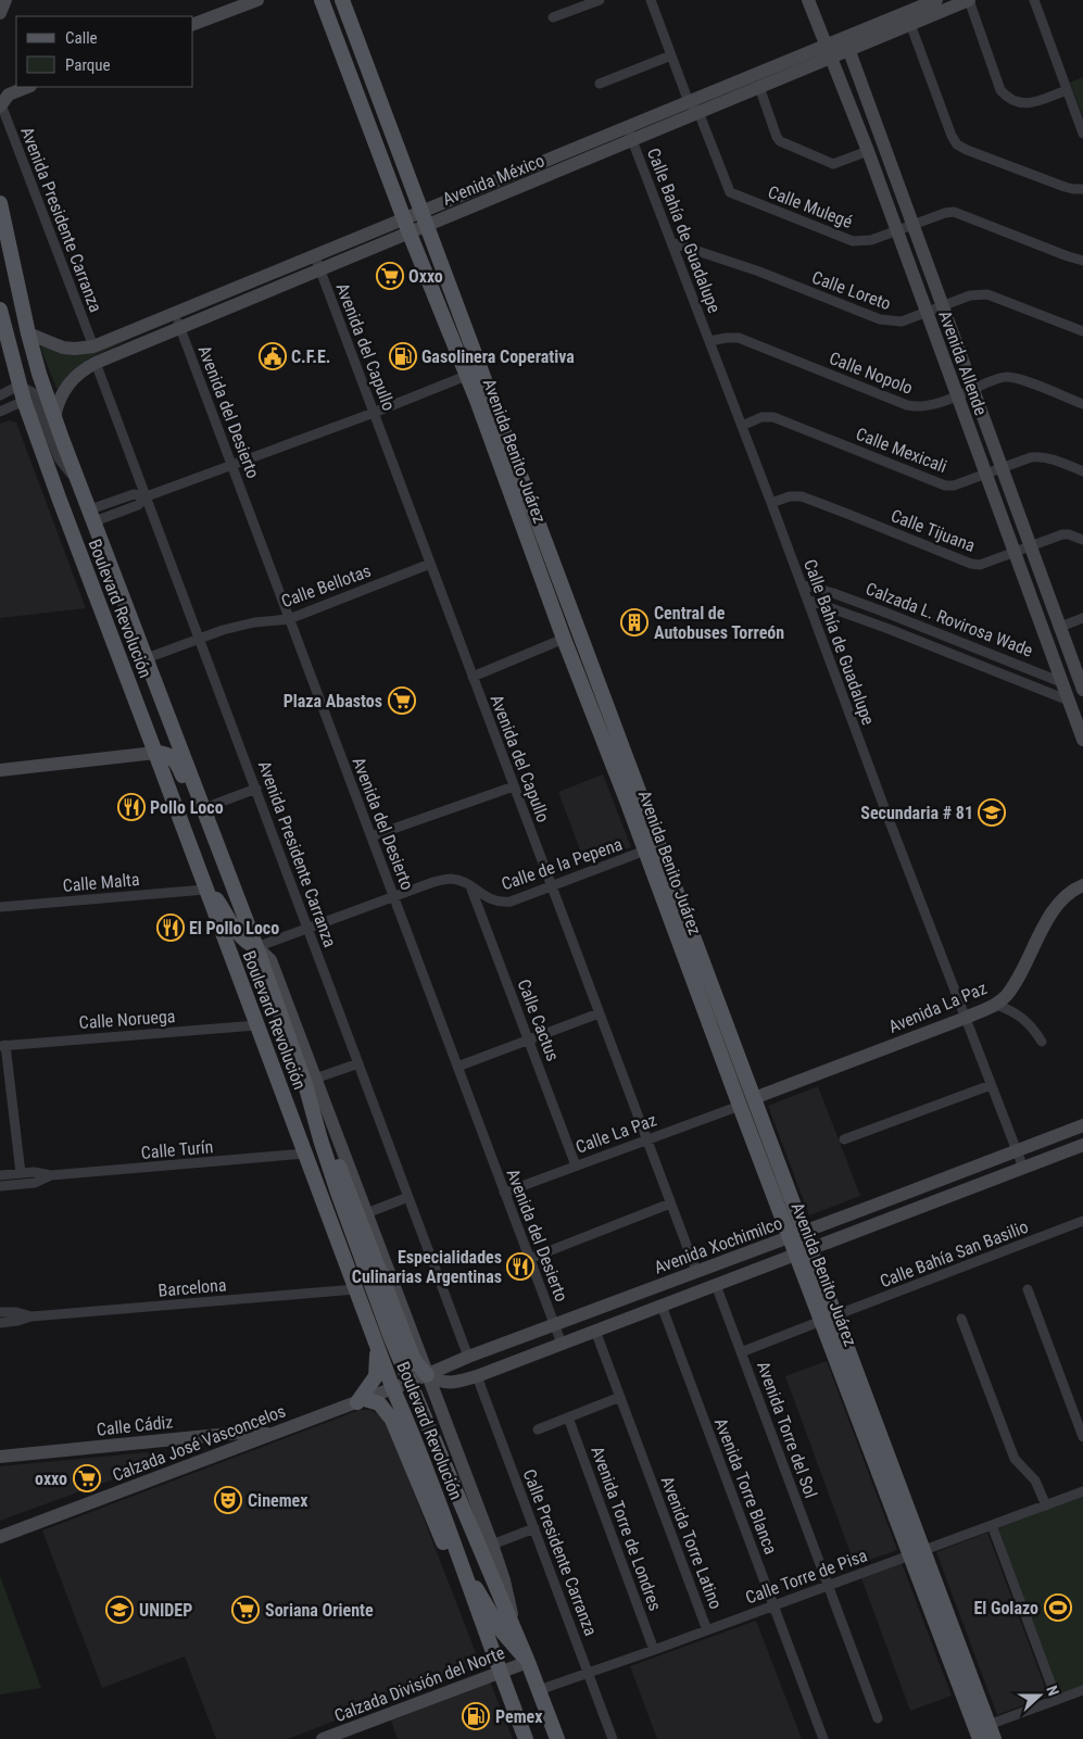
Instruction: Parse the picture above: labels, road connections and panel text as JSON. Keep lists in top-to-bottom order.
{
  "streets": {
    "main road": ["Avenida Benito Juárez", "Boulevard Revolución"],
    "street": [
      "Avenida México",
      "Calle Mulegé",
      "Avenida Presidente Carranza",
      "Calle Bahía de Guadalupe",
      "Calle Loreto",
      "Avenida del Capullo",
      "Avenida Allende",
      "Calle Nopolo",
      "Avenida del Desierto",
      "Calle Mexicali",
      "Calle Tijuana",
      "Calle Bellotas",
      "Calzada L. Rovirosa Wade",
      "Calle de la Pepena",
      "Calle Malta",
      "Avenida La Paz",
      "Calle Noruega",
      "Calle Cactus",
      "Calle La Paz",
      "Calle Turín",
      "Avenida Xochimilco",
      "Calle Bahía San Basilio",
      "Barcelona",
      "Calle Cádiz",
      "Avenida Torre del Sol",
      "Calzada José Vasconcelos",
      "Avenida Torre Blanca",
      "Avenida Torre de Londres",
      "Avenida Torre Latino",
      "Calle Presidente Carranza",
      "Calle Torre de Pisa",
      "Calzada División del Norte"
    ]
  },
  "crossings": [
    ["Avenida México", "Calle Mulegé"],
    ["Avenida México", "Avenida Presidente Carranza"],
    ["Avenida México", "Calle Bahía de Guadalupe"],
    ["Avenida México", "Avenida del Capullo"],
    ["Avenida México", "Avenida Allende"],
    ["Avenida México", "Avenida del Desierto"],
    ["Avenida México", "Avenida Benito Juárez"],
    ["Calle Mulegé", "Avenida Allende"],
    ["Avenida Presidente Carranza", "Calle Bellotas"],
    ["Avenida Presidente Carranza", "Calle de la Pepena"],
    ["Avenida Presidente Carranza", "Avenida Xochimilco"],
    ["Calle Bahía de Guadalupe", "Calle Loreto"],
    ["Calle Bahía de Guadalupe", "Calle Nopolo"],
    ["Calle Bahía de Guadalupe", "Calle Mexicali"],
    ["Calle Bahía de Guadalupe", "Calle Tijuana"],
    ["Calle Bahía de Guadalupe", "Calzada L. Rovirosa Wade"],
    ["Calle Bahía de Guadalupe", "Avenida La Paz"],
    ["Calle Bahía de Guadalupe", "Avenida Xochimilco"],
    ["Calle Loreto", "Avenida Allende"],
    ["Avenida del Capullo", "Calle Bellotas"],
    ["Avenida del Capullo", "Calle de la Pepena"],
    ["Avenida del Capullo", "Calle La Paz"],
    ["Avenida del Capullo", "Avenida Xochimilco"],
    ["Avenida Allende", "Calle Nopolo"],
    ["Avenida Allende", "Calle Mexicali"],
    ["Avenida Allende", "Calle Tijuana"],
    ["Avenida Allende", "Calzada L. Rovirosa Wade"],
    ["Avenida del Desierto", "Calle Bellotas"],
    ["Avenida del Desierto", "Calle de la Pepena"],
    ["Avenida del Desierto", "Calle La Paz"],
    ["Avenida del Desierto", "Avenida Xochimilco"],
    ["Avenida Benito Juárez", "Calle de la Pepena"],
    ["Avenida Benito Juárez", "Avenida La Paz"],
    ["Avenida Benito Juárez", "Calle La Paz"],
    ["Avenida Benito Juárez", "Avenida Xochimilco"],
    ["Avenida Benito Juárez", "Calle Bahía San Basilio"],
    ["Avenida Benito Juárez", "Calle Torre de Pisa"],
    ["Boulevard Revolución", "Calle Malta"],
    ["Boulevard Revolución", "Calle Noruega"],
    ["Boulevard Revolución", "Calle Turín"],
    ["Boulevard Revolución", "Barcelona"],
    ["Boulevard Revolución", "Calzada José Vasconcelos"],
    ["Boulevard Revolución", "Calzada División del Norte"],
    ["Calle de la Pepena", "Calle Cactus"],
    ["Calle Cactus", "Calle La Paz"],
    ["Avenida Xochimilco", "Avenida Torre del Sol"],
    ["Avenida Xochimilco", "Calzada José Vasconcelos"],
    ["Avenida Xochimilco", "Avenida Torre Blanca"],
    ["Avenida Xochimilco", "Avenida Torre Latino"],
    ["Avenida Xochimilco", "Calle Presidente Carranza"],
    ["Calle Bahía San Basilio", "Avenida Torre del Sol"],
    ["Calle Cádiz", "Calzada José Vasconcelos"],
    ["Avenida Torre del Sol", "Calle Torre de Pisa"],
    ["Avenida Torre Blanca", "Calle Torre de Pisa"],
    ["Avenida Torre de Londres", "Calle Torre de Pisa"],
    ["Avenida Torre Latino", "Calle Torre de Pisa"],
    ["Calle Presidente Carranza", "Calle Torre de Pisa"]
  ],
  "places": {
    "supermarket": [
      "Oxxo",
      "Plaza Abastos",
      "oxxo",
      "Soriana Oriente"
    ],
    "public building": ["C.F.E."],
    "fuel station": ["Gasolinera Coperativa", "Pemex"],
    "building": ["Central de Autobuses Torreón"],
    "restaurant": ["Pollo Loco", "El Pollo Loco", "Especialidades Culinarias Argentinas"],
    "school or university": ["Secundaria # 81", "UNIDEP"],
    "theatre": ["Cinemex"],
    "sports": ["El Golazo"]
  },
  "legend": ["Calle", "Parque"],
  "north": "right"
}
